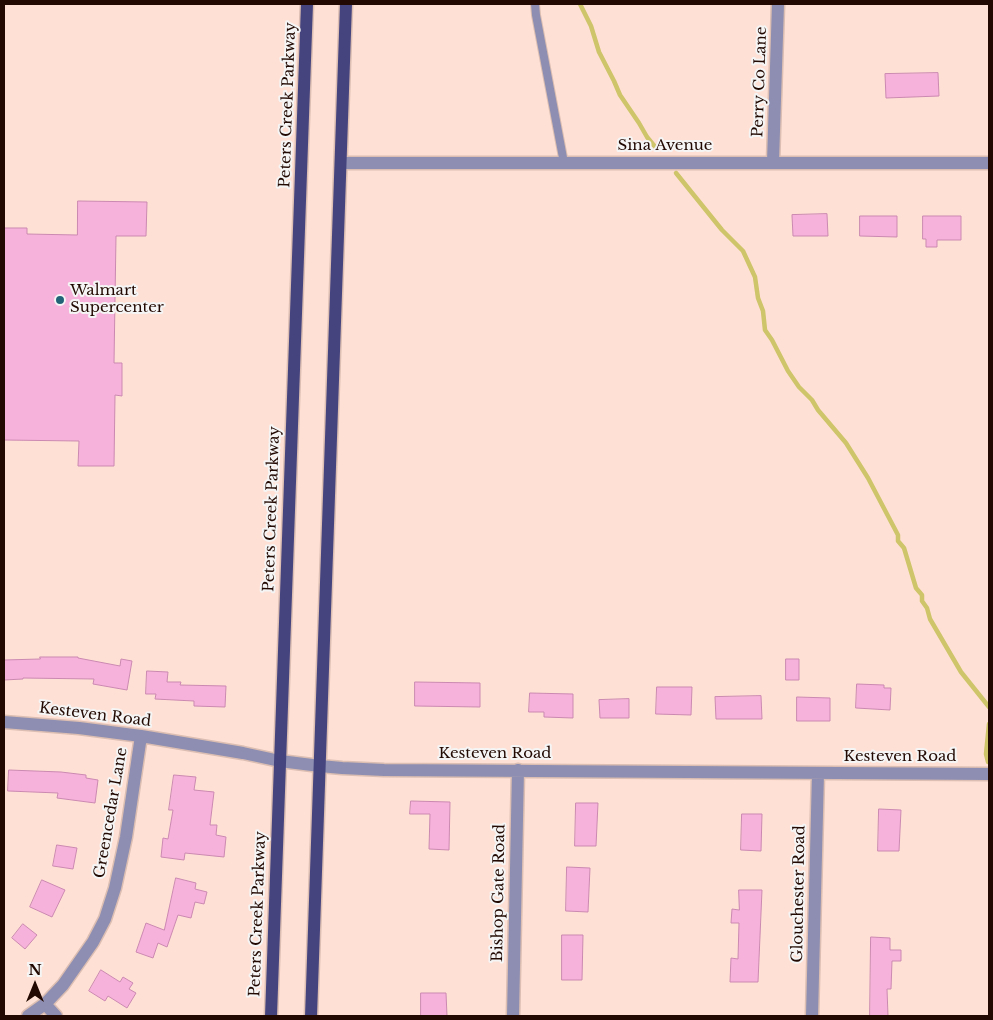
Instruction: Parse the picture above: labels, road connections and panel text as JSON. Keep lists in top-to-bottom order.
{
  "streets": {
    "main road": ["Peters Creek Parkway"],
    "street": [
      "Perry Co Lane",
      "Sina Avenue",
      "Kesteven Road",
      "Greencedar Lane",
      "Bishop Gate Road",
      "Glouchester Road"
    ]
  },
  "crossings": [
    ["Perry Co Lane", "Sina Avenue"],
    ["Peters Creek Parkway", "Kesteven Road"],
    ["Kesteven Road", "Greencedar Lane"],
    ["Kesteven Road", "Bishop Gate Road"],
    ["Kesteven Road", "Glouchester Road"]
  ],
  "places": ["Walmart Supercenter"],
  "north": "top"
}
